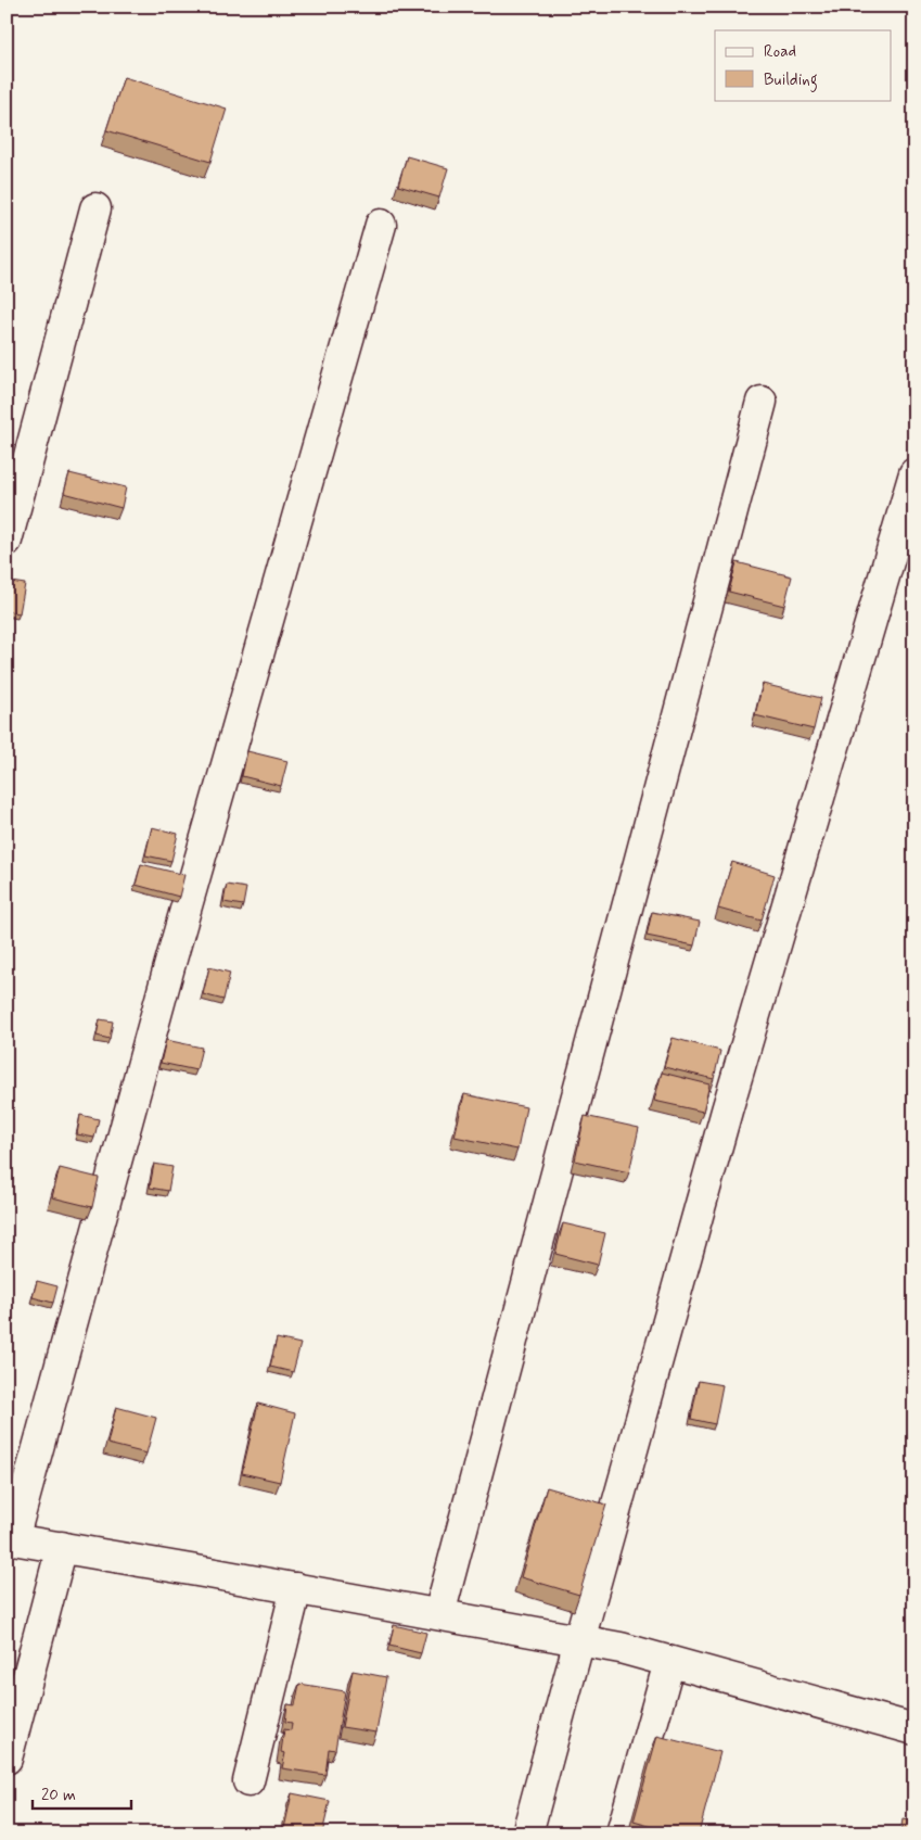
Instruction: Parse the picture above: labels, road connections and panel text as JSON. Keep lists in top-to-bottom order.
{
  "legend": ["Road", "Building"],
  "scale_bar": "20 m"
}
